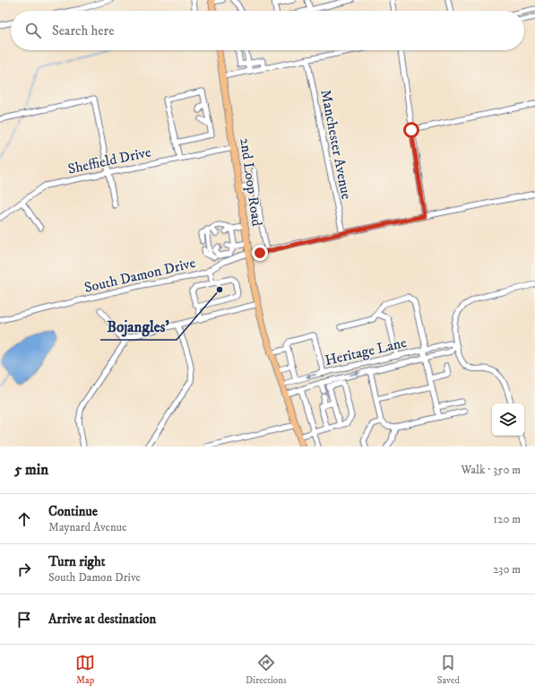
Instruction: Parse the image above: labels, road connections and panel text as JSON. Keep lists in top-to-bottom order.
{
  "streets": {
    "main road": ["2nd Loop Road"],
    "street": [
      "Manchester Avenue",
      "Sheffield Drive",
      "South Damon Drive",
      "Heritage Lane"
    ]
  },
  "crossings": [
    ["Manchester Avenue", "South Damon Drive"],
    ["Sheffield Drive", "2nd Loop Road"],
    ["2nd Loop Road", "South Damon Drive"],
    ["2nd Loop Road", "Heritage Lane"]
  ],
  "places": ["Bojangles'"],
  "page": {
    "search": "Search here",
    "heading": ["5 min", "Walk · 350 m"],
    "list": [
      ["Continue", "Maynard Avenue", "120 m"],
      ["Turn right", "South Damon Drive", "230 m"],
      "Arrive at destination"
    ],
    "nav": ["Map", "Directions", "Saved"]
  }
}
